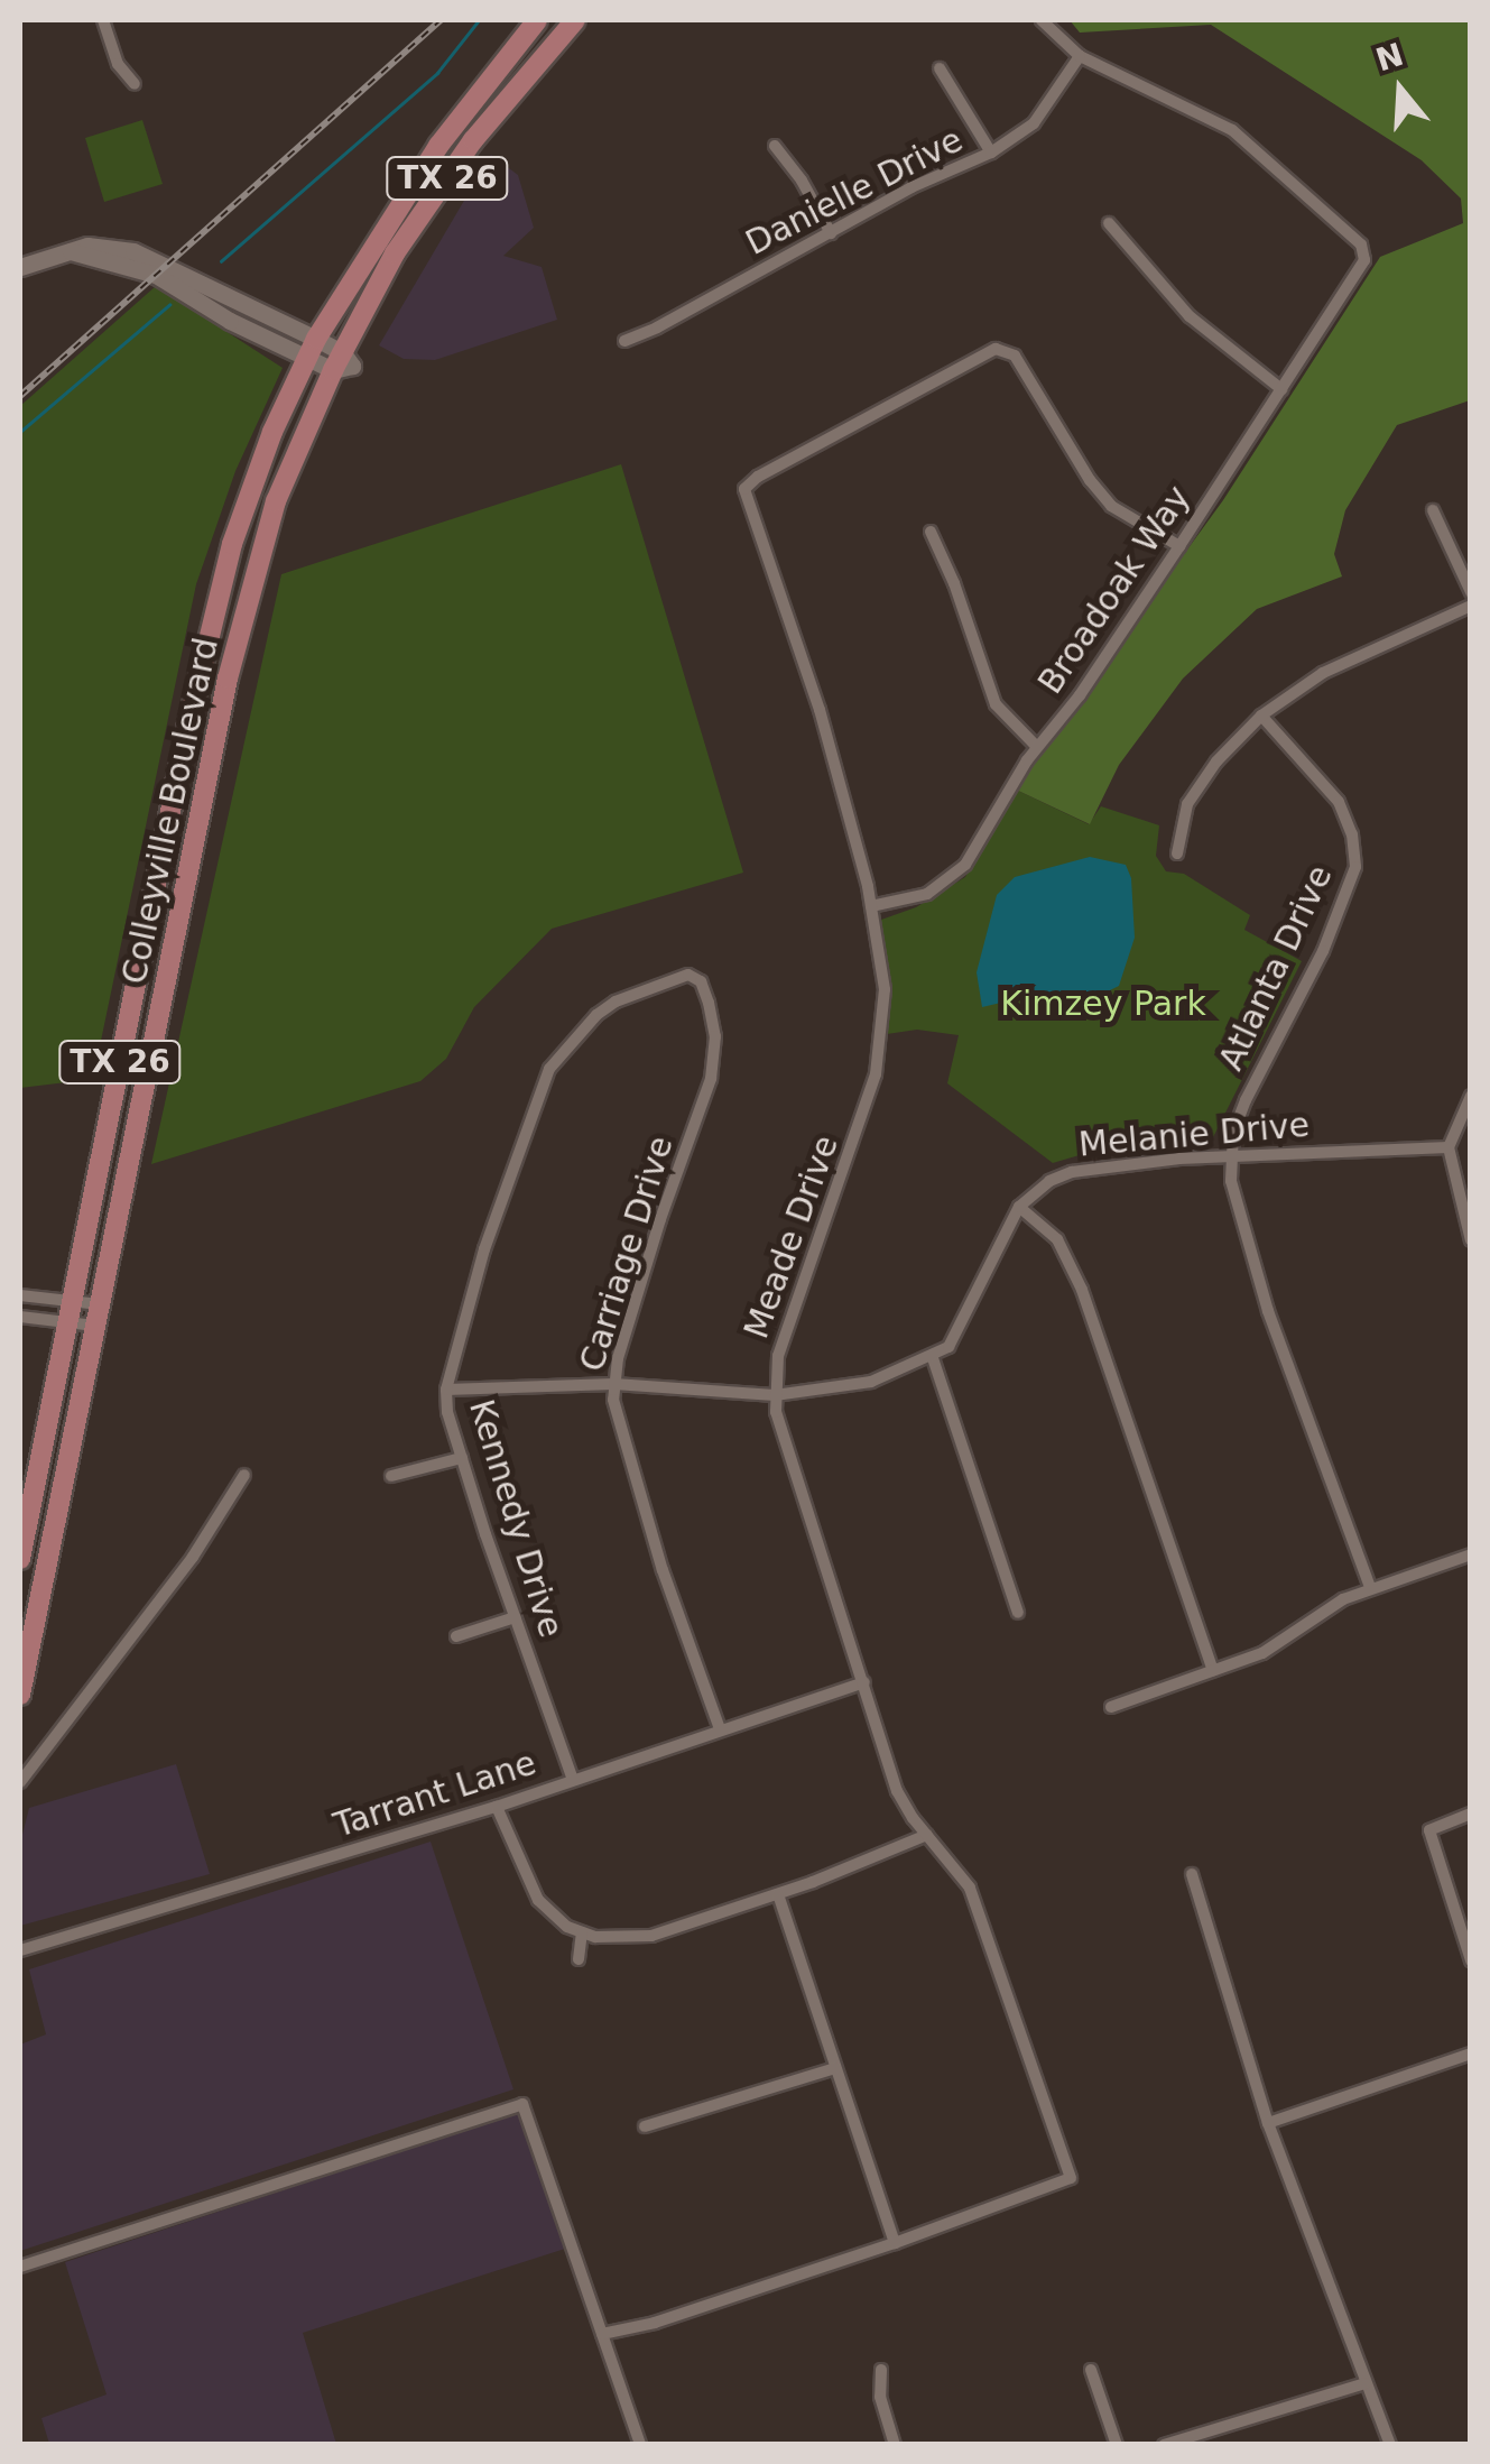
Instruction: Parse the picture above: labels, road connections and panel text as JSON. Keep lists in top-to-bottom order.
{
  "streets": {
    "main road": ["TX 26", "Colleyville Boulevard"],
    "street": [
      "Danielle Drive",
      "Broadoak Way",
      "Atlanta Drive",
      "Melanie Drive",
      "Meade Drive",
      "Carriage Drive",
      "Kennedy Drive",
      "Tarrant Lane"
    ]
  },
  "crossings": [
    ["Danielle Drive", "Broadoak Way"],
    ["Broadoak Way", "Meade Drive"],
    ["Atlanta Drive", "Melanie Drive"],
    ["Melanie Drive", "Meade Drive"],
    ["Melanie Drive", "Carriage Drive"],
    ["Melanie Drive", "Kennedy Drive"],
    ["Meade Drive", "Tarrant Lane"],
    ["Carriage Drive", "Kennedy Drive"],
    ["Carriage Drive", "Tarrant Lane"],
    ["Kennedy Drive", "Tarrant Lane"]
  ],
  "parks": ["Kimzey Park"],
  "north": "top"
}
